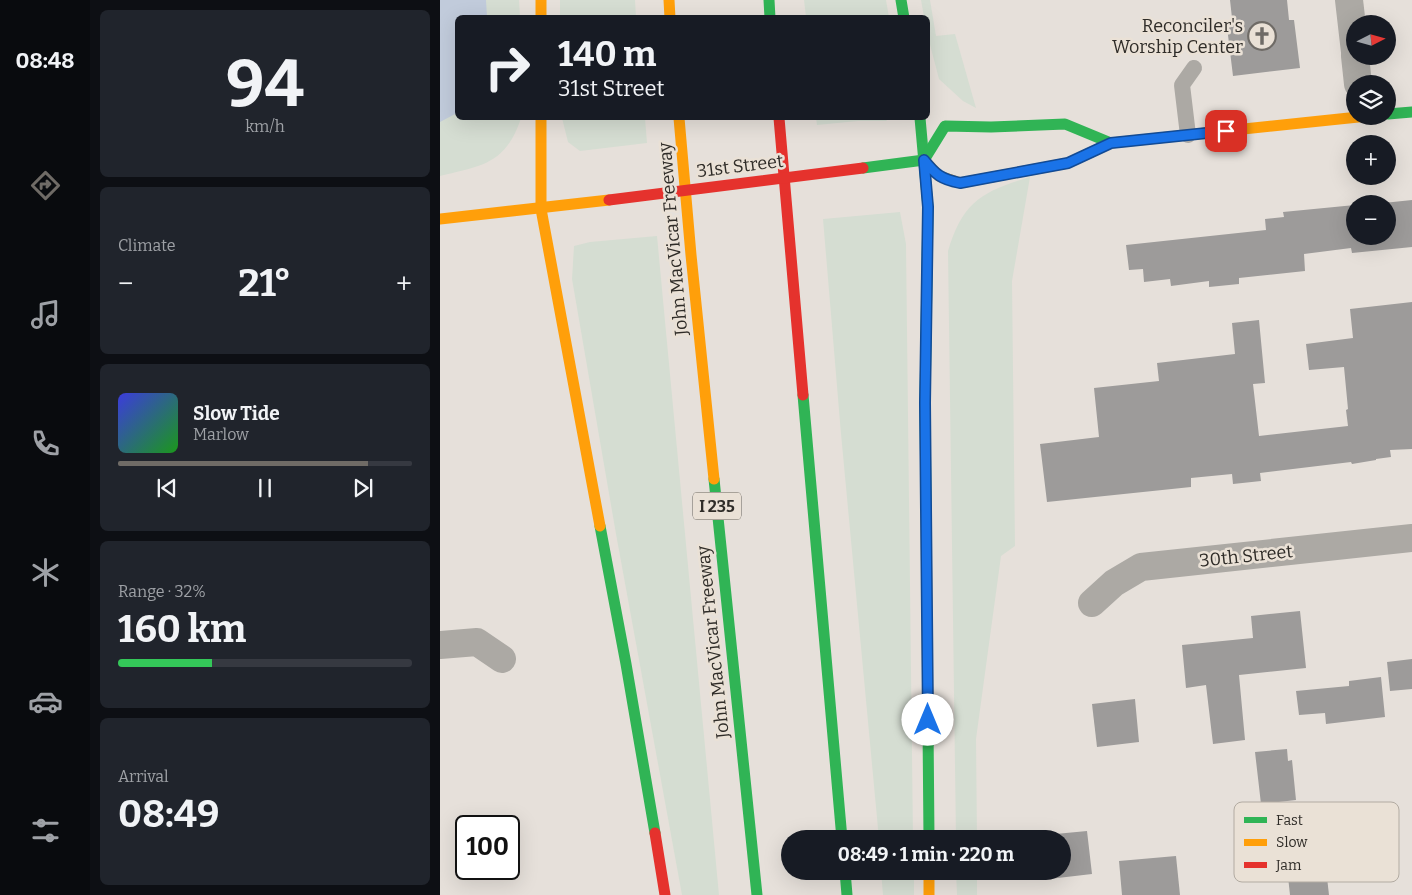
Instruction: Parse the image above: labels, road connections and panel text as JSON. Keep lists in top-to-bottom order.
{
  "streets": {
    "main road": ["31st Street", "John MacVicar Freeway", "I 235"],
    "street": ["30th Street"]
  },
  "places": {
    "church": ["Reconciler's Worship Center"]
  },
  "legend": ["Fast", "Slow", "Jam"],
  "north": "right",
  "page": {
    "tabs": "08:48",
    "tile": [
      ["94", "km/h"],
      "Climate",
      ["Range · 32%", "160 km"],
      ["Arrival", "08:49"]
    ],
    "map_buttons": ["+", "−"],
    "turn": ["140 m", "31st Street"],
    "heat": ["−", "21°", "+"],
    "song": ["Slow Tide", "Marlow"],
    "limit": "100",
    "trip": "08:49 · 1 min · 220 m"
  }
}
